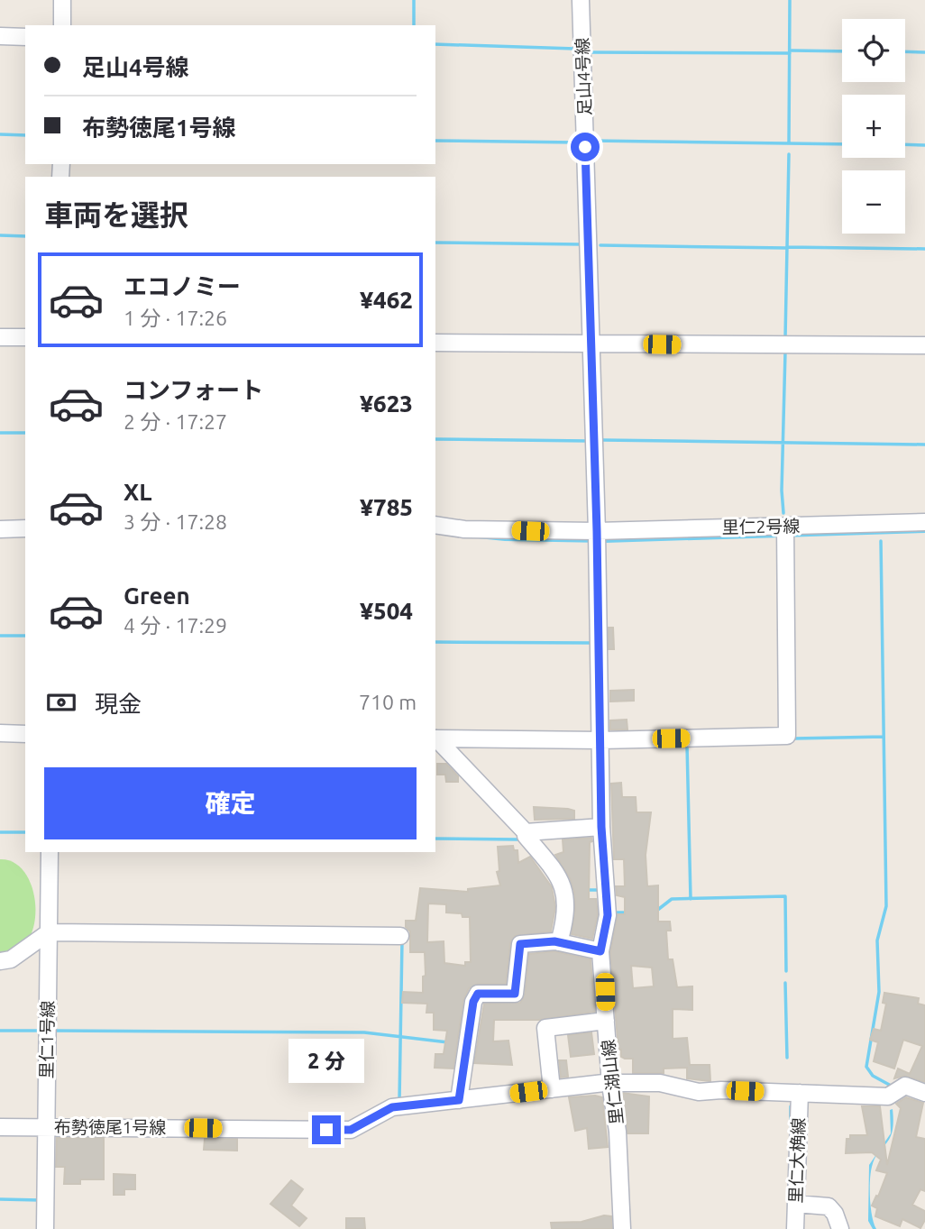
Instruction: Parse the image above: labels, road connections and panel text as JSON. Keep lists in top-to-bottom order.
{
  "streets": {
    "street": [
      "足山4号線",
      "里仁2号線",
      "里仁1号線",
      "里仁湖山線",
      "布勢徳尾1号線",
      "里仁大桷線"
    ]
  },
  "crossings": [
    ["足山4号線", "里仁2号線"],
    ["足山4号線", "里仁湖山線"],
    ["里仁2号線", "里仁湖山線"],
    ["里仁1号線", "布勢徳尾1号線"],
    ["里仁湖山線", "布勢徳尾1号線"],
    ["布勢徳尾1号線", "里仁大桷線"]
  ],
  "page": {
    "map_buttons": ["+", "−"],
    "banner": ["足山4号線", "布勢徳尾1号線"],
    "heading": "車両を選択",
    "list": [
      {
        "name": "エコノミー",
        "note": "1 分 · 17:26",
        "value": "¥462"
      },
      {
        "name": "コンフォート",
        "note": "2 分 · 17:27",
        "value": "¥623"
      },
      {
        "name": "XL",
        "note": "3 分 · 17:28",
        "value": "¥785"
      },
      {
        "name": "Green",
        "note": "4 分 · 17:29",
        "value": "¥504"
      }
    ],
    "pay": ["現金", "710 m"],
    "buttons": "確定",
    "bubble": "2 分"
  }
}
